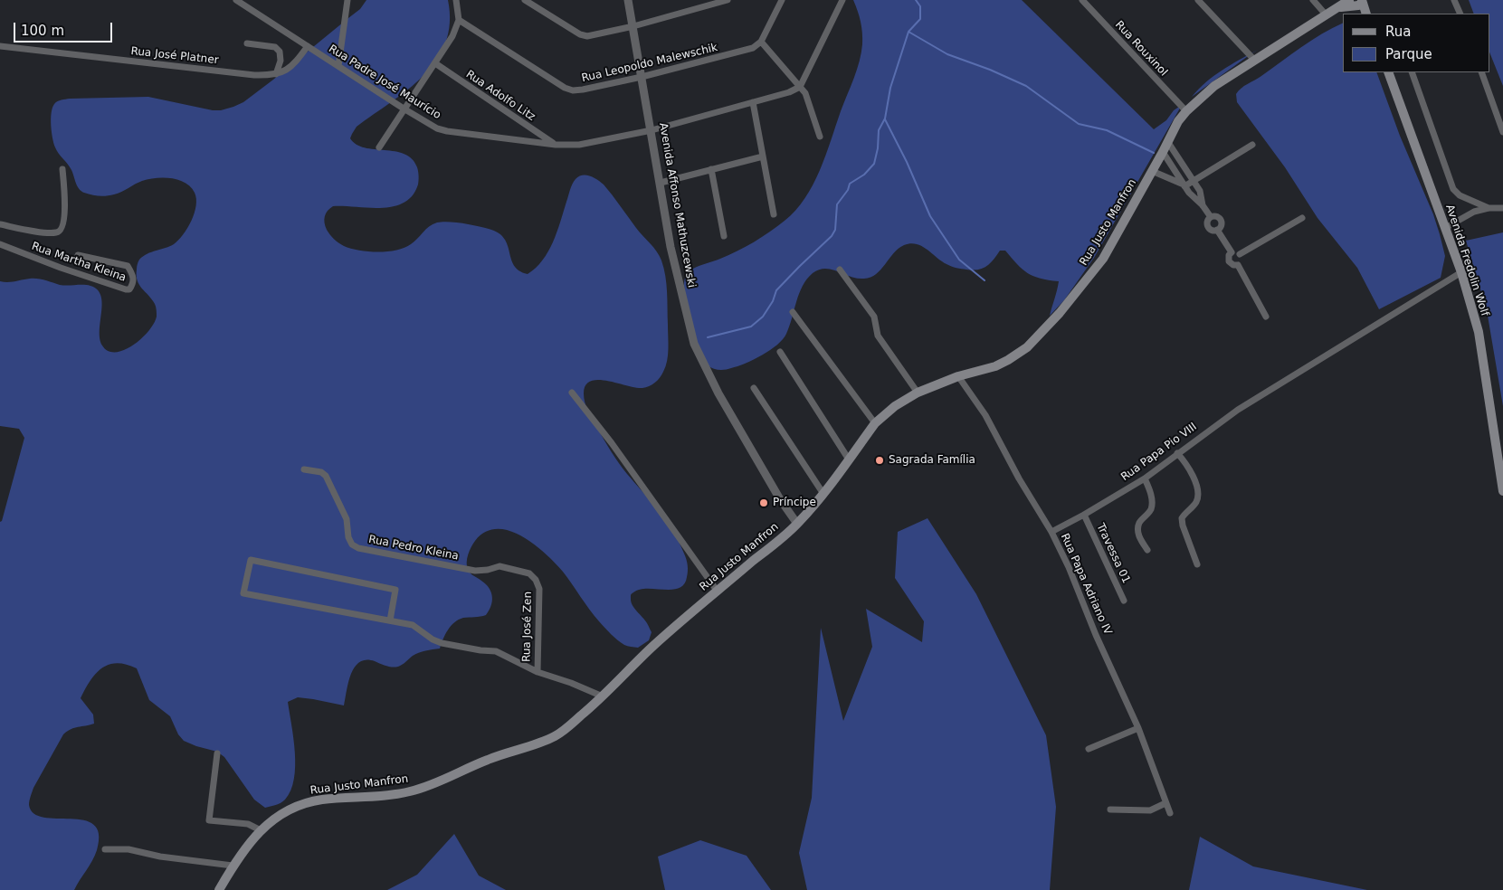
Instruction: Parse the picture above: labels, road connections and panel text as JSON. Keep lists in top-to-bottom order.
{
  "streets": {
    "main road": ["Rua Justo Manfron", "Avenida Fredolin Wolf"],
    "street": [
      "Rua Rouxinol",
      "Rua José Platner",
      "Rua Leopoldo Malewschik",
      "Rua Padre José Maurício",
      "Rua Adolfo Litz",
      "Avenida Affonso Mathuzcewski",
      "Rua Martha Kleina",
      "Rua Papa Pio VIII",
      "Rua Pedro Kleina",
      "Travessa 01",
      "Rua Papa Adriano IV",
      "Rua José Zen"
    ]
  },
  "crossings": [
    ["Rua Rouxinol", "Rua Justo Manfron"],
    ["Rua José Platner", "Rua Padre José Maurício"],
    ["Rua Leopoldo Malewschik", "Avenida Affonso Mathuzcewski"],
    ["Rua Padre José Maurício", "Rua Adolfo Litz"],
    ["Rua Padre José Maurício", "Avenida Affonso Mathuzcewski"],
    ["Avenida Affonso Mathuzcewski", "Rua Justo Manfron"],
    ["Rua Justo Manfron", "Rua Papa Adriano IV"],
    ["Avenida Fredolin Wolf", "Rua Papa Pio VIII"],
    ["Rua Papa Pio VIII", "Travessa 01"],
    ["Rua Papa Pio VIII", "Rua Papa Adriano IV"],
    ["Rua Pedro Kleina", "Rua José Zen"]
  ],
  "places": ["Sagrada Família", "Príncipe"],
  "legend": ["Rua", "Parque"],
  "scale_bar": "100 m"
}
